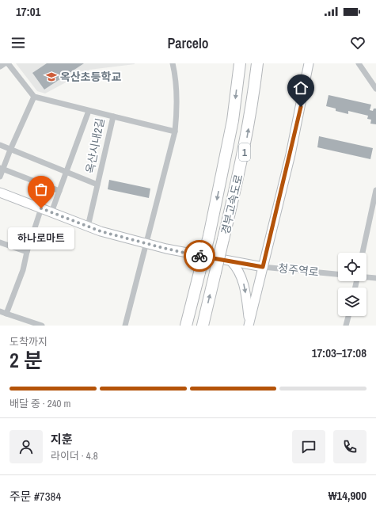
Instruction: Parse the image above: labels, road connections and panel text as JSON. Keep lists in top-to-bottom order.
{
  "streets": {
    "highway": ["1", "경부고속도로"],
    "main road": ["청주역로"],
    "street": ["옥산시내2길"]
  },
  "crossings": [
    ["옥산시내2길", "청주역로"]
  ],
  "places": {
    "school or university": ["옥산초등학교"],
    "other": ["하나로마트"]
  },
  "page": {
    "status": "17:01",
    "header": "Parcelo",
    "bubble": "하나로마트",
    "heading": ["2 분", "도착까지", "17:03–17:08"],
    "panel": [
      "지훈",
      "라이더 · 4.8",
      "주문 #7384",
      "₩14,900"
    ],
    "bar": "배달 중 · 240 m"
  }
}
